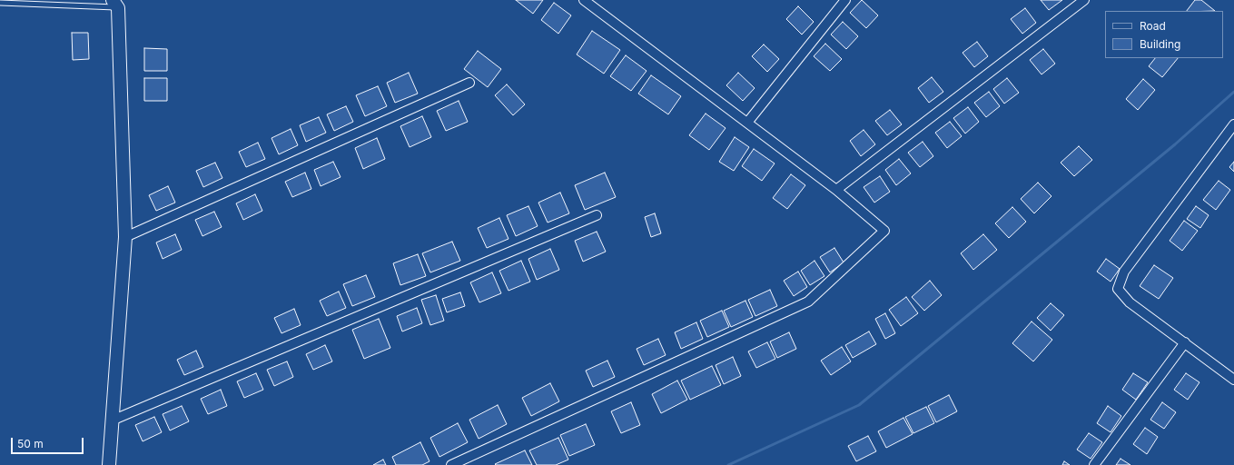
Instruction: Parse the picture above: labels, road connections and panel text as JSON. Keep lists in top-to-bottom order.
{
  "legend": ["Road", "Building"],
  "scale_bar": "50 m"
}
